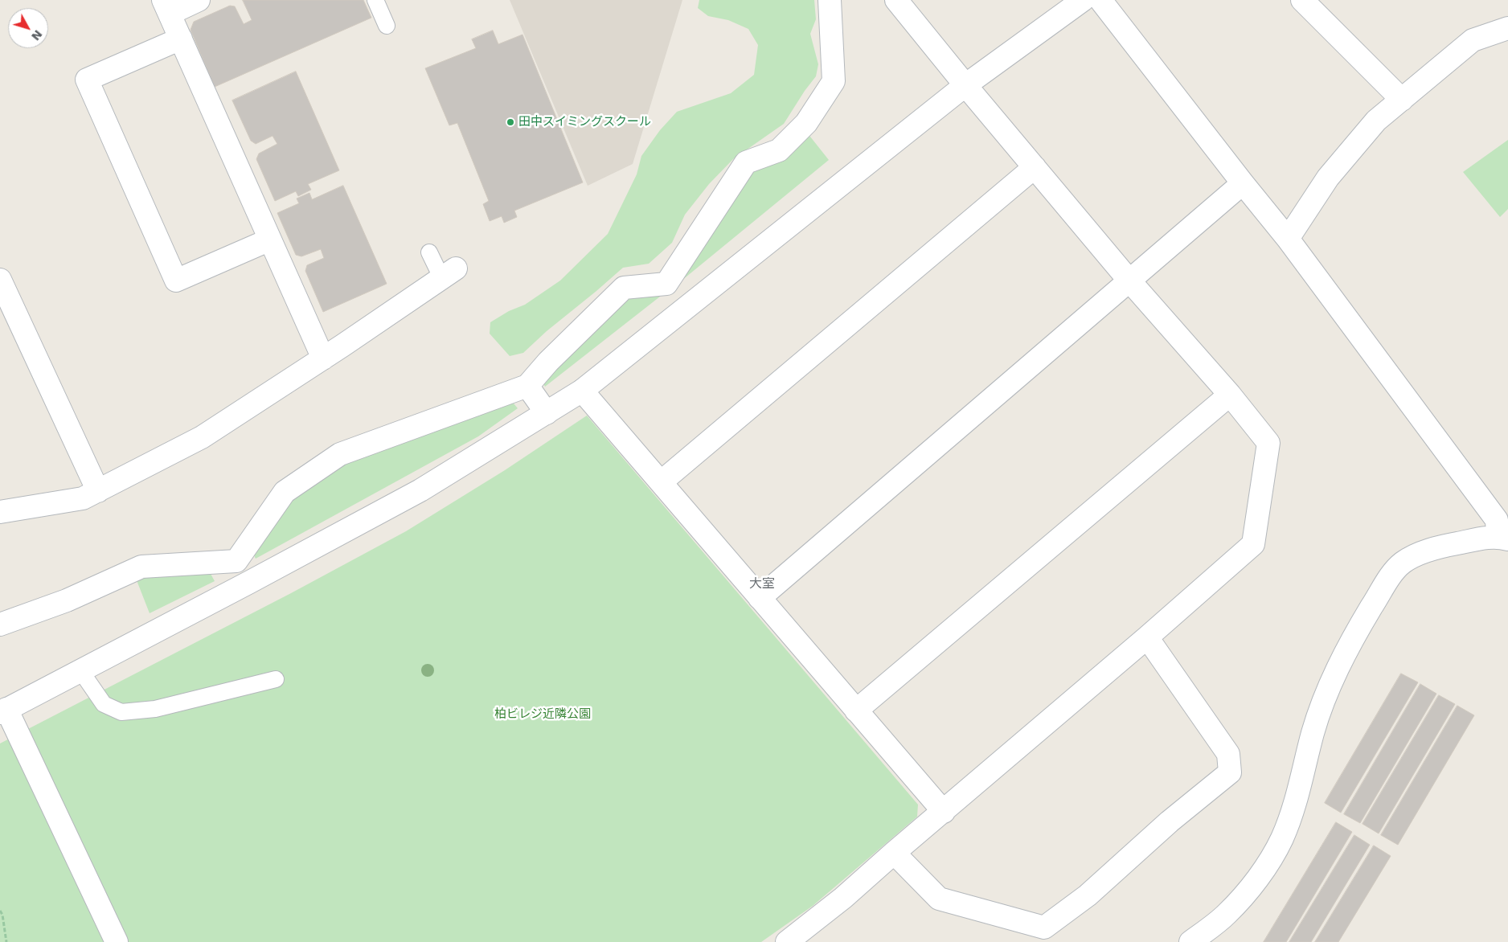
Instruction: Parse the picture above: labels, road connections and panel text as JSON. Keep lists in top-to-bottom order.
{
  "districts": ["大室"],
  "parks": ["柏ビレジ近隣公園"],
  "places": ["田中スイミングスクール"],
  "north": "bottom right"
}
